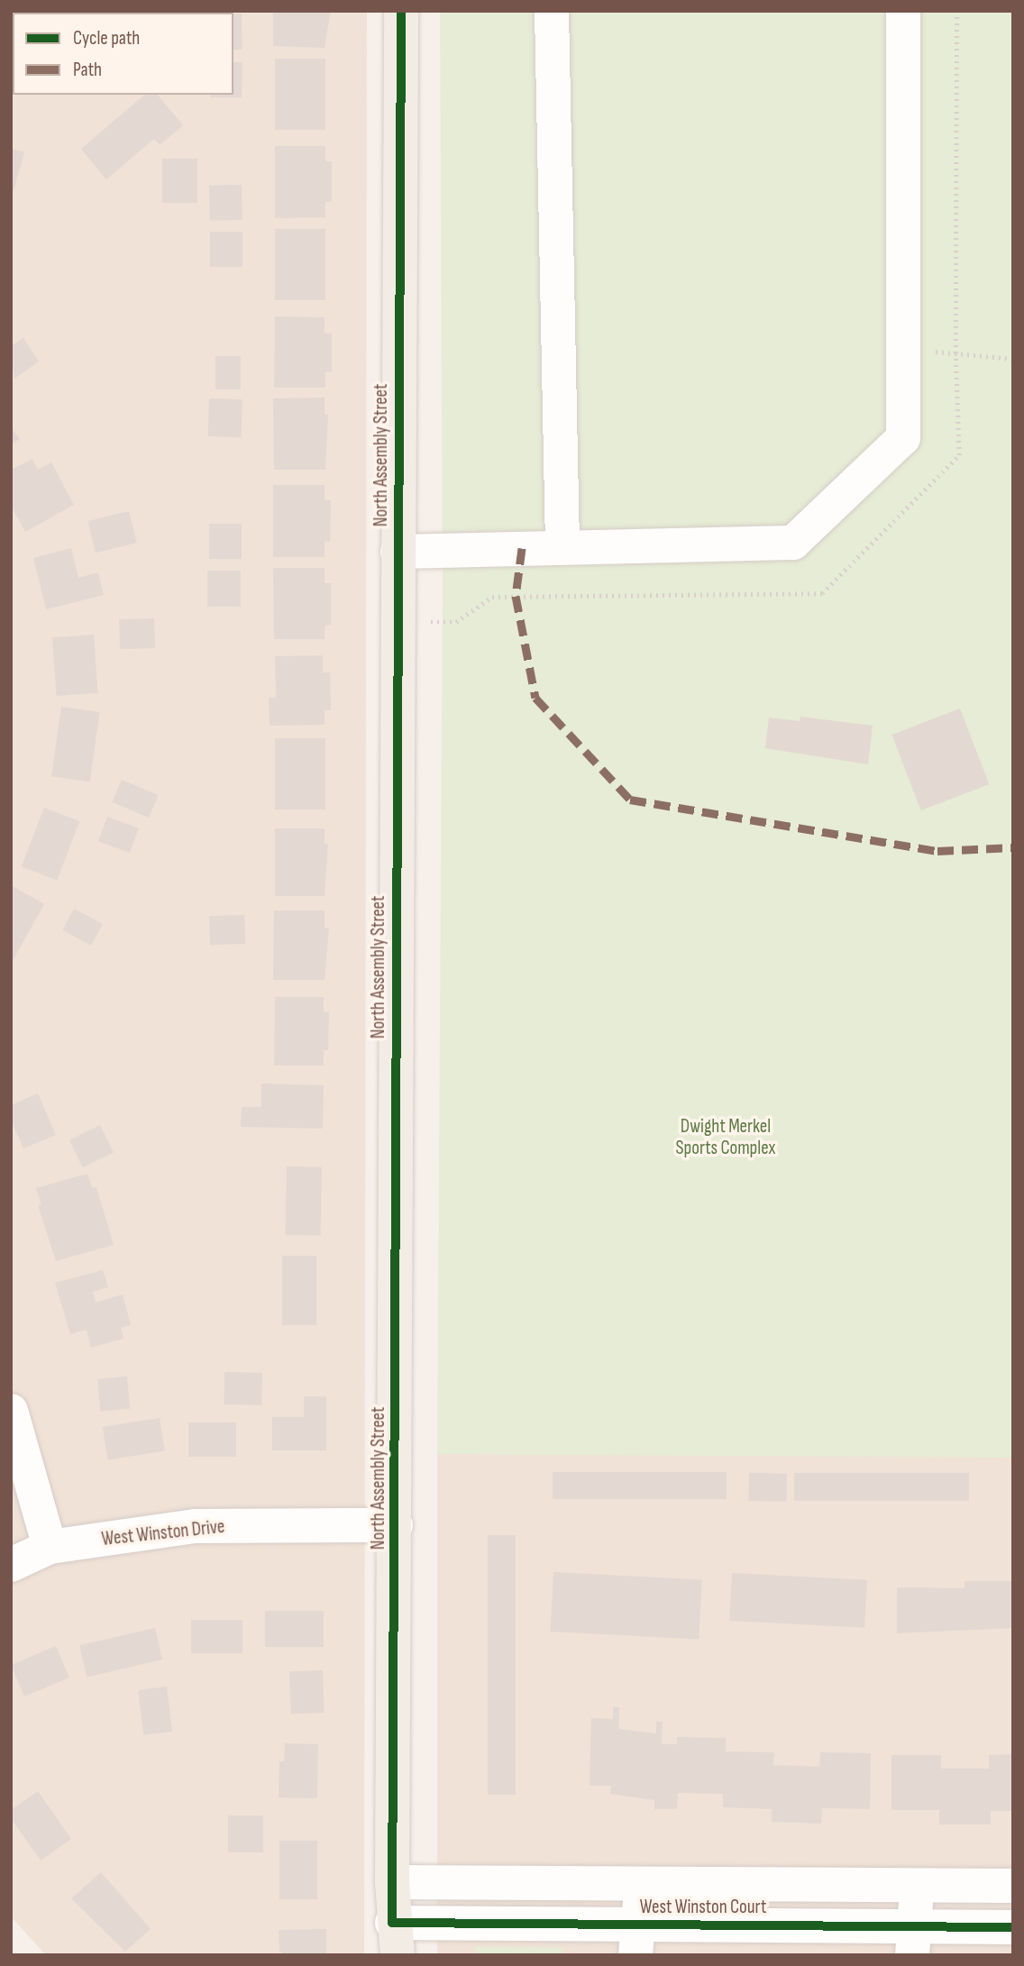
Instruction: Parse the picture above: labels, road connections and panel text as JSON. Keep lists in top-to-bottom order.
{
  "streets": {
    "main road": ["North Assembly Street"],
    "street": ["West Winston Drive", "West Winston Court"]
  },
  "crossings": [
    ["North Assembly Street", "West Winston Drive"],
    ["North Assembly Street", "West Winston Court"]
  ],
  "parks": ["Dwight Merkel Sports Complex"],
  "legend": ["Cycle path", "Path"]
}
